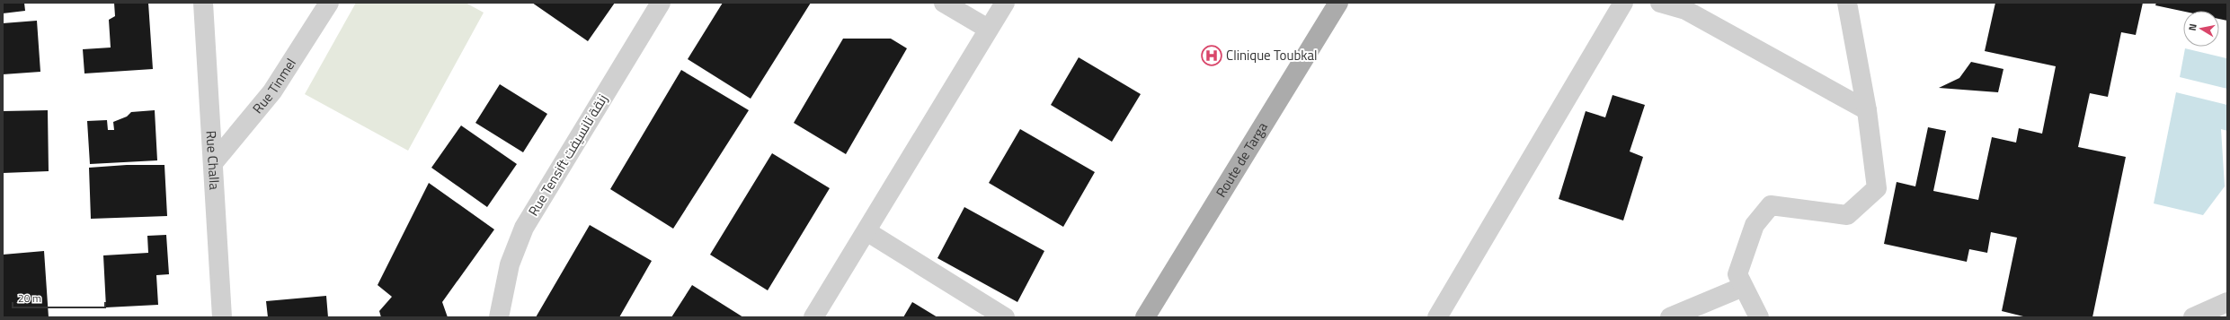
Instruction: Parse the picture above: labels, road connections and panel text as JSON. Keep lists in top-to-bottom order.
{
  "streets": {
    "main road": ["Route de Targa"],
    "street": ["Rue Tinmel", "Rue Tensift زنقة تانسيفت", "Rue Challa"]
  },
  "crossings": [
    ["Rue Tinmel", "Rue Challa"]
  ],
  "places": {
    "hospital": ["Clinique Toubkal"]
  },
  "scale_bar": "20 m",
  "north": "left"
}
